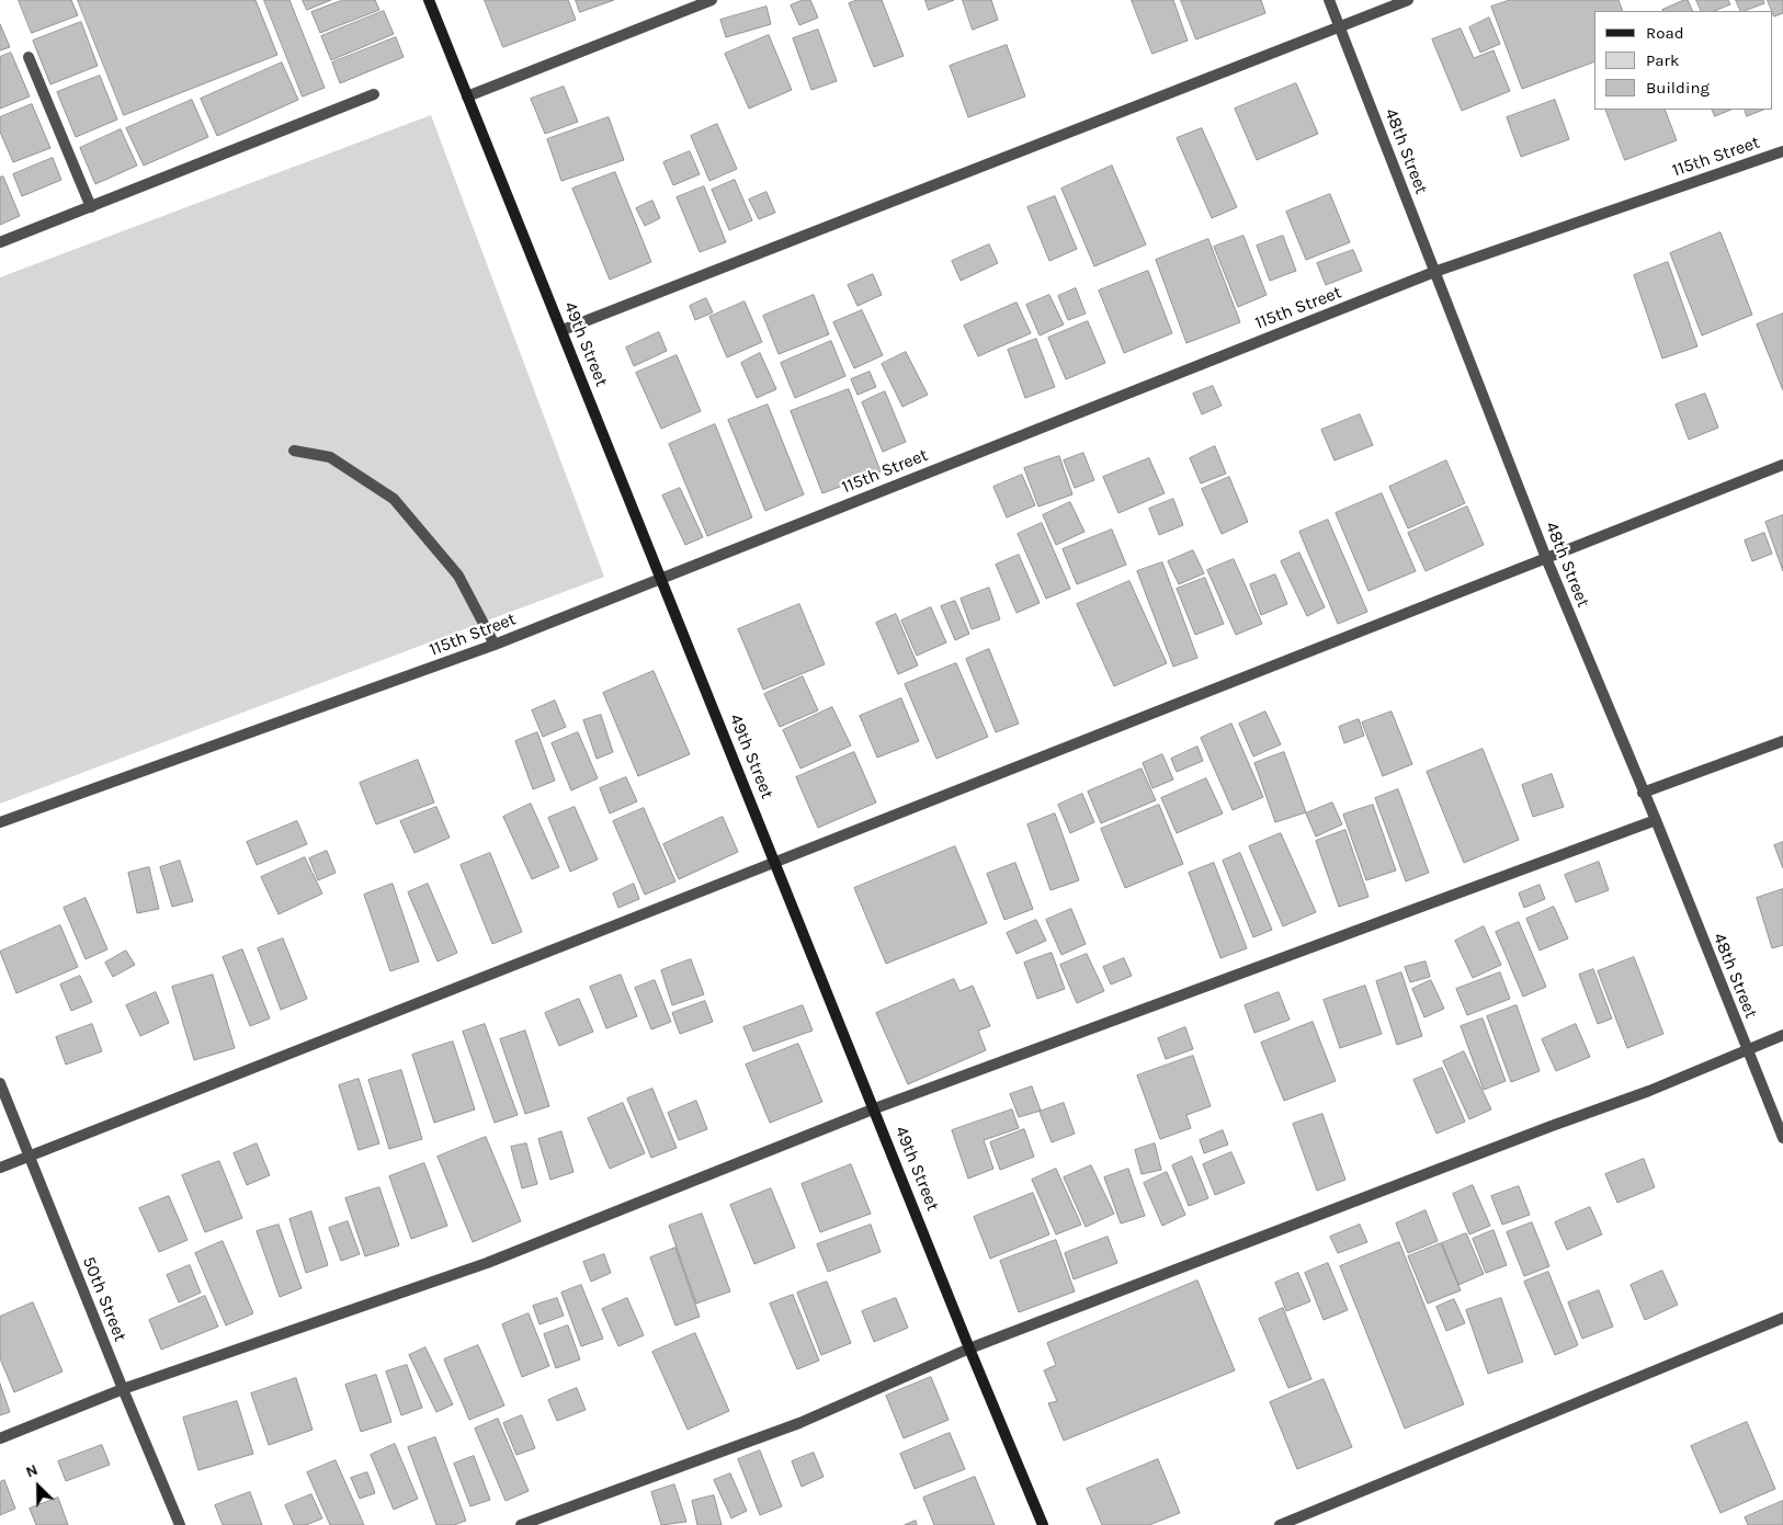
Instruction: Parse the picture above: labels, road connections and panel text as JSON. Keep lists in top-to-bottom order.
{
  "streets": {
    "main road": ["49th Street"],
    "street": ["48th Street", "115th Street", "50th Street"]
  },
  "crossings": [
    ["48th Street", "115th Street"],
    ["115th Street", "49th Street"]
  ],
  "legend": ["Road", "Park", "Building"],
  "north": "top left"
}
